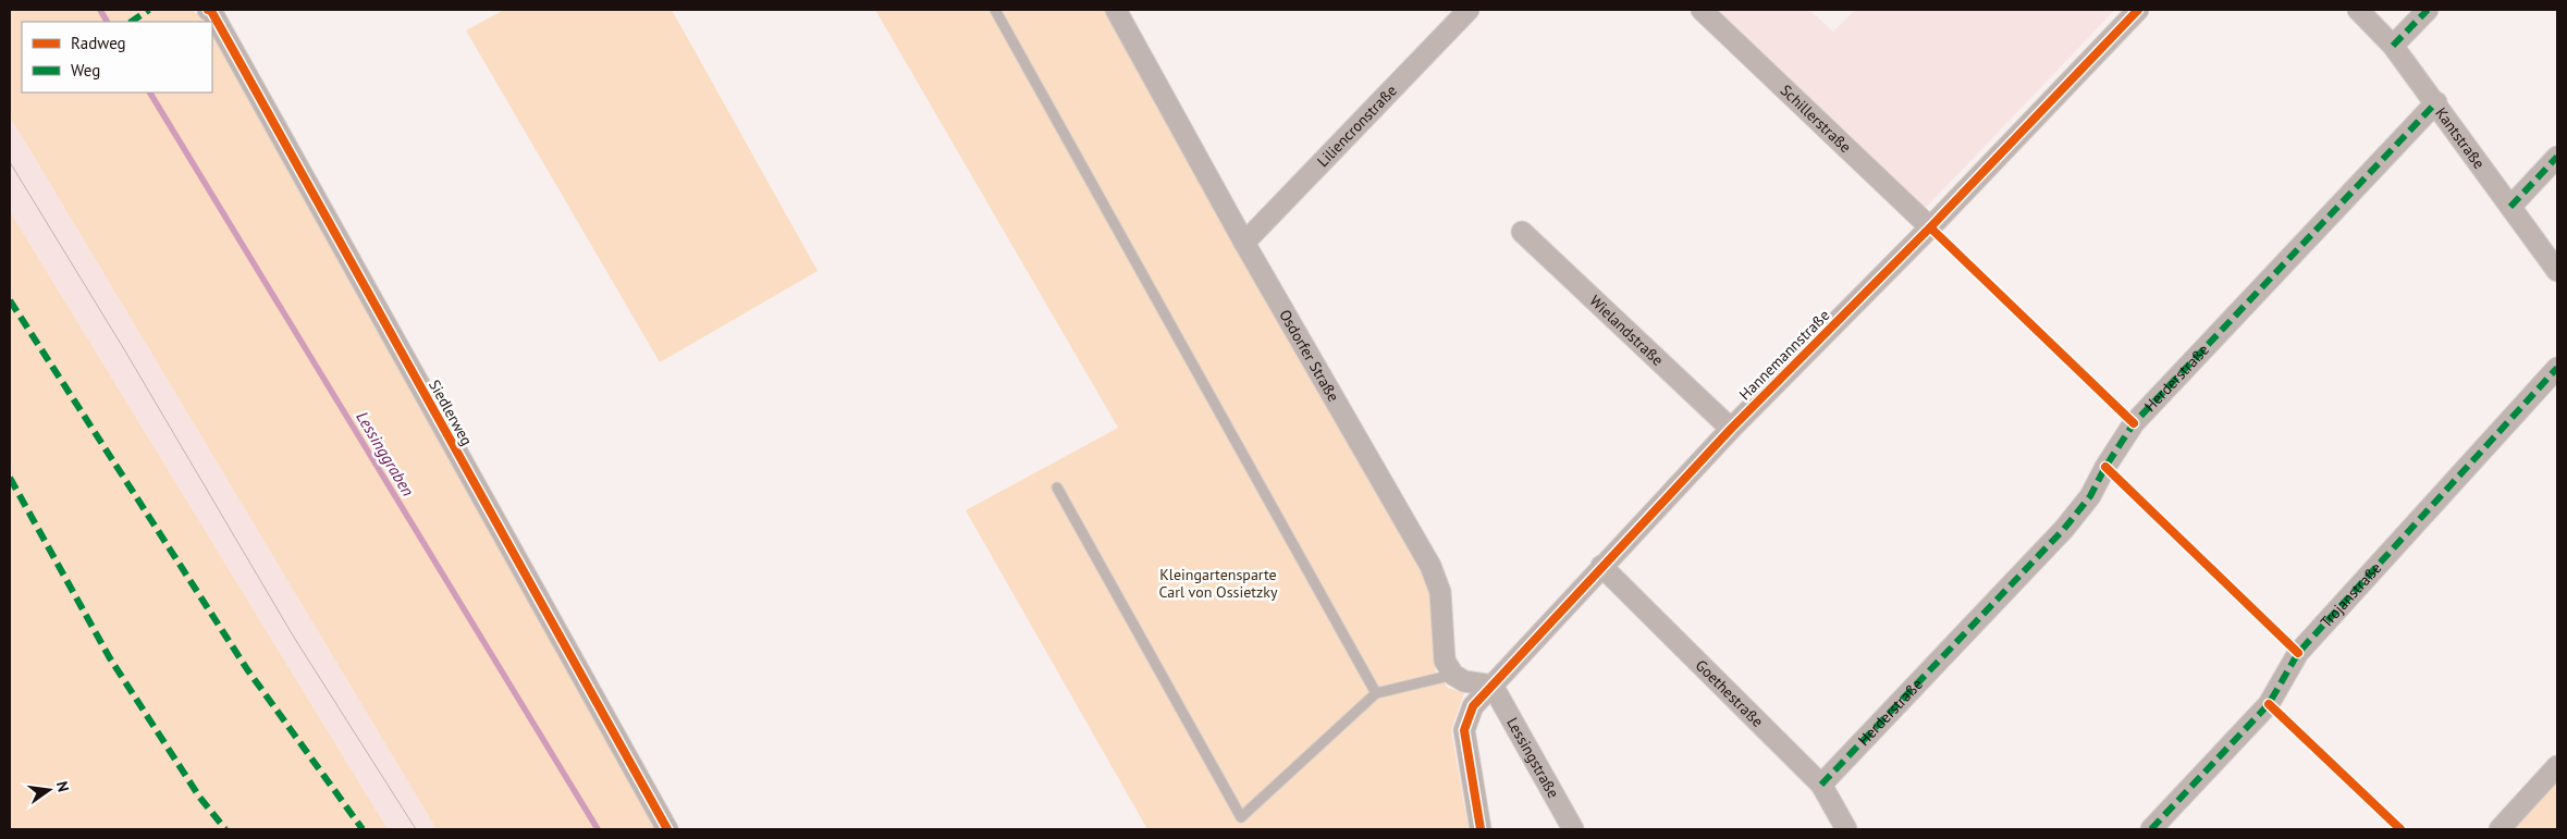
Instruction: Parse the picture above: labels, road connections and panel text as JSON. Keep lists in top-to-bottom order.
{
  "streets": {
    "street": [
      "Schillerstraße",
      "Liliencronstraße",
      "Kantstraße",
      "Wielandstraße",
      "Hannemannstraße",
      "Osdorfer Straße",
      "Herderstraße",
      "Siedlerweg",
      "Trojanstraße",
      "Goethestraße",
      "Lessingstraße"
    ]
  },
  "crossings": [
    ["Schillerstraße", "Hannemannstraße"],
    ["Liliencronstraße", "Osdorfer Straße"],
    ["Kantstraße", "Herderstraße"],
    ["Wielandstraße", "Hannemannstraße"],
    ["Hannemannstraße", "Goethestraße"],
    ["Hannemannstraße", "Lessingstraße"],
    ["Herderstraße", "Goethestraße"]
  ],
  "water": ["Lessinggraben"],
  "parks": ["Kleingartensparte Carl von Ossietzky"],
  "legend": ["Radweg", "Weg"],
  "north": "right"
}
